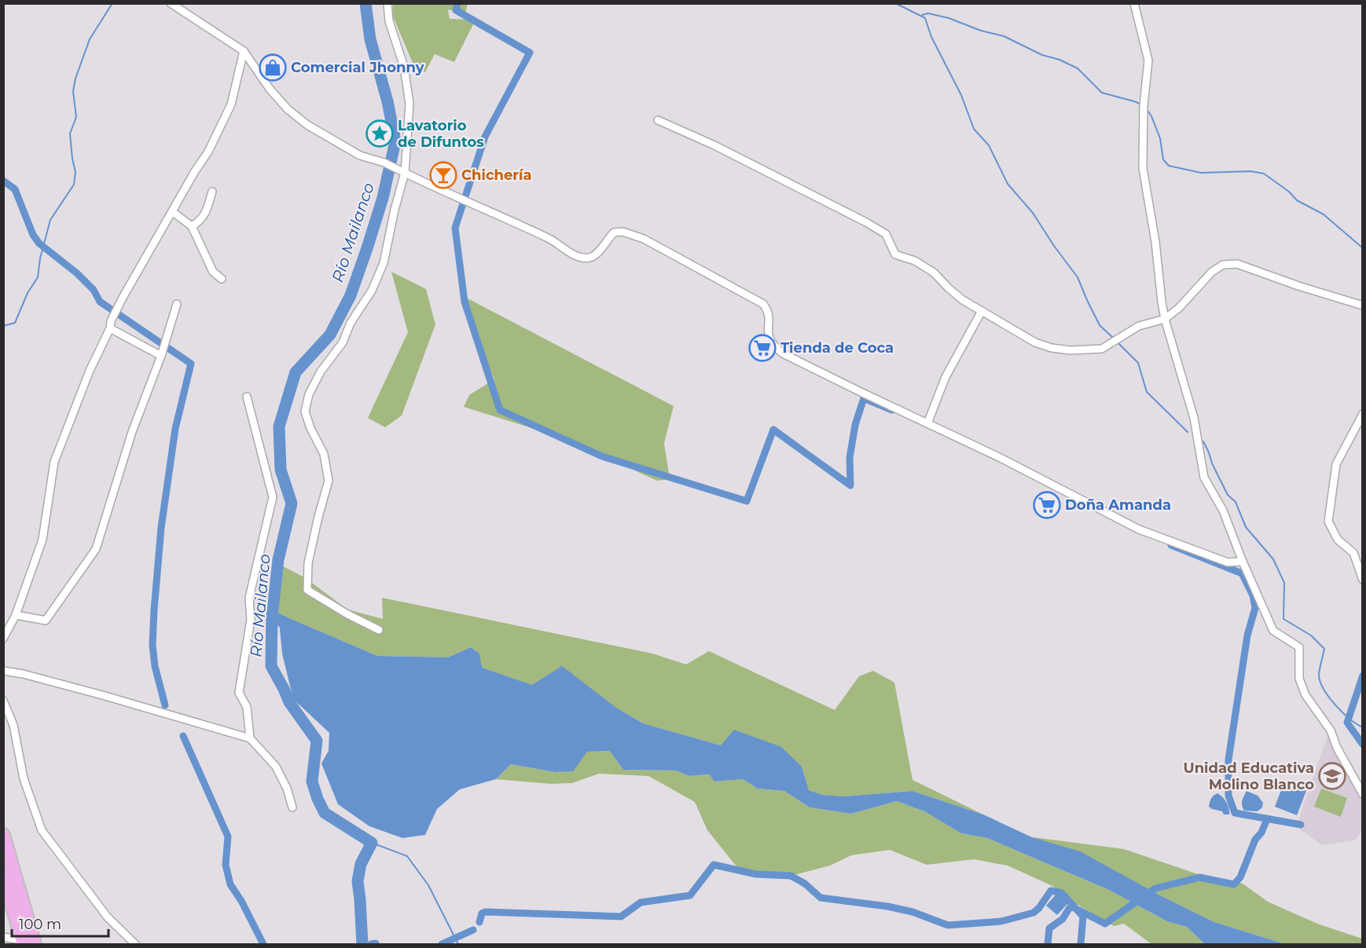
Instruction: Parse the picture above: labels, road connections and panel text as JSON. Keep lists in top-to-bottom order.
{
  "water": ["Río Mailanco"],
  "places": {
    "shop": ["Comercial Jhonny"],
    "place": ["Lavatorio de Difuntos"],
    "bar": ["Chichería"],
    "supermarket": ["Tienda de Coca", "Doña Amanda"],
    "school or university": ["Unidad Educativa Molino Blanco"]
  },
  "scale_bar": "100 m"
}
